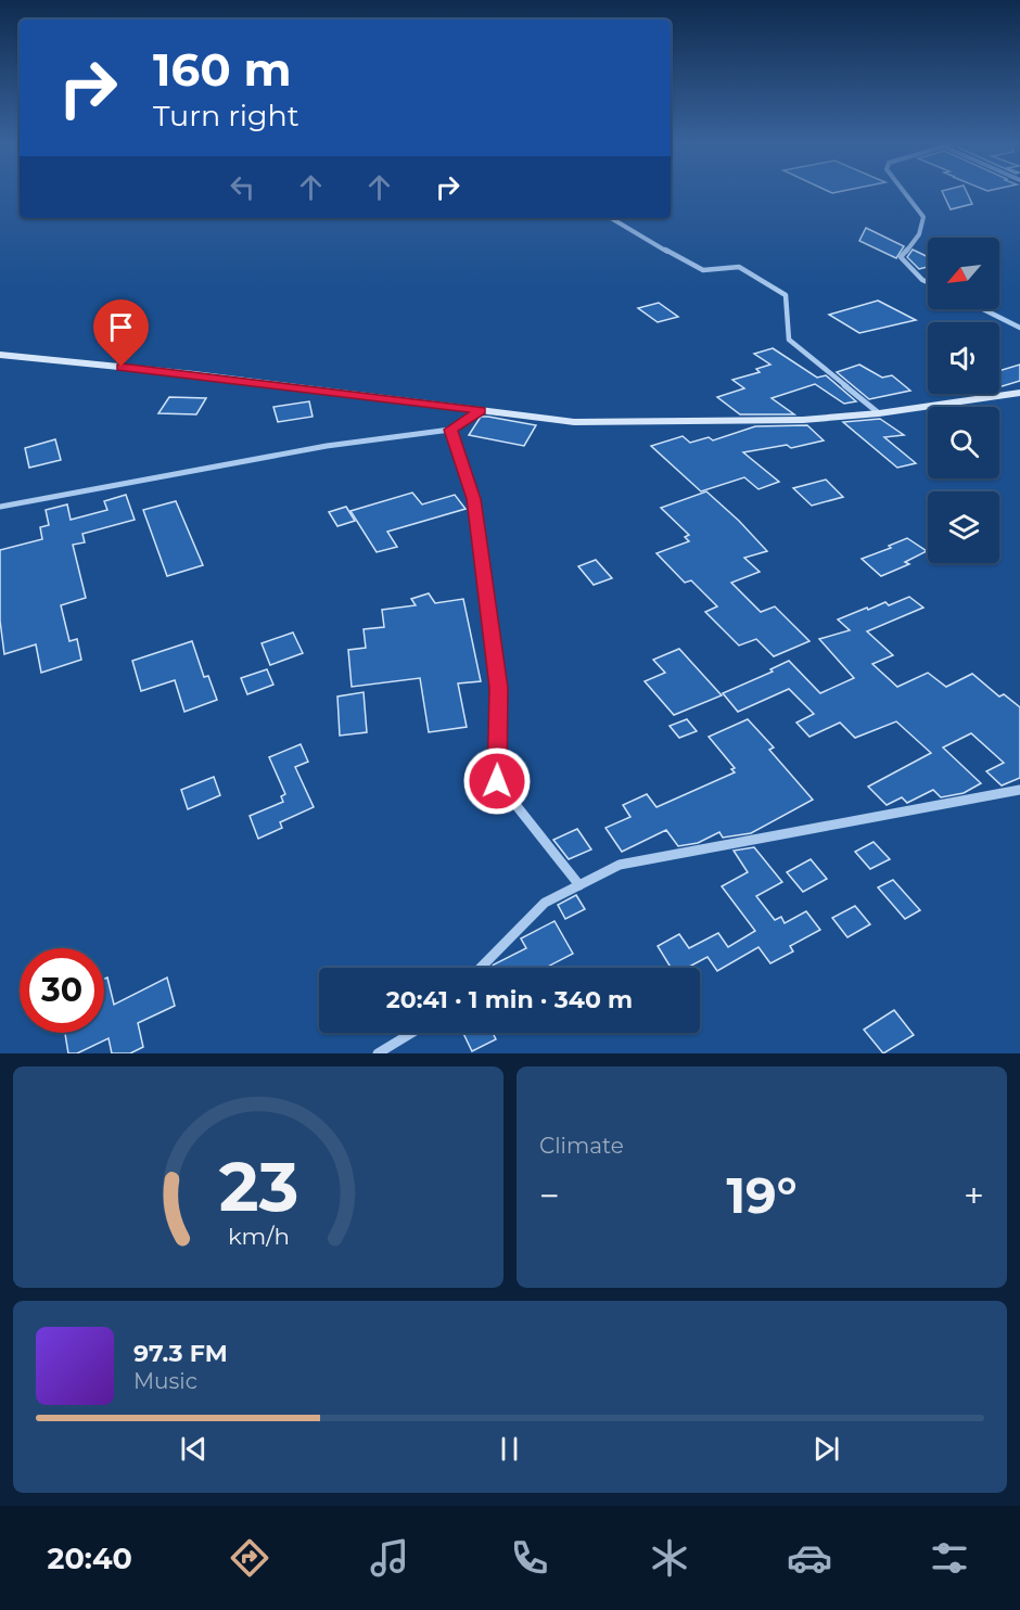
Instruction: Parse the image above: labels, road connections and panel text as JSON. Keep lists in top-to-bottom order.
{
  "north": "bottom left",
  "page": {
    "turn": ["160 m", "Turn right"],
    "limit": "30",
    "trip": "20:41 · 1 min · 340 m",
    "tile": "Climate",
    "heat": ["−", "19°", "+"],
    "song": ["97.3 FM", "Music"],
    "tabs": "20:40",
    "gauge": ["23", "km/h"]
  }
}
